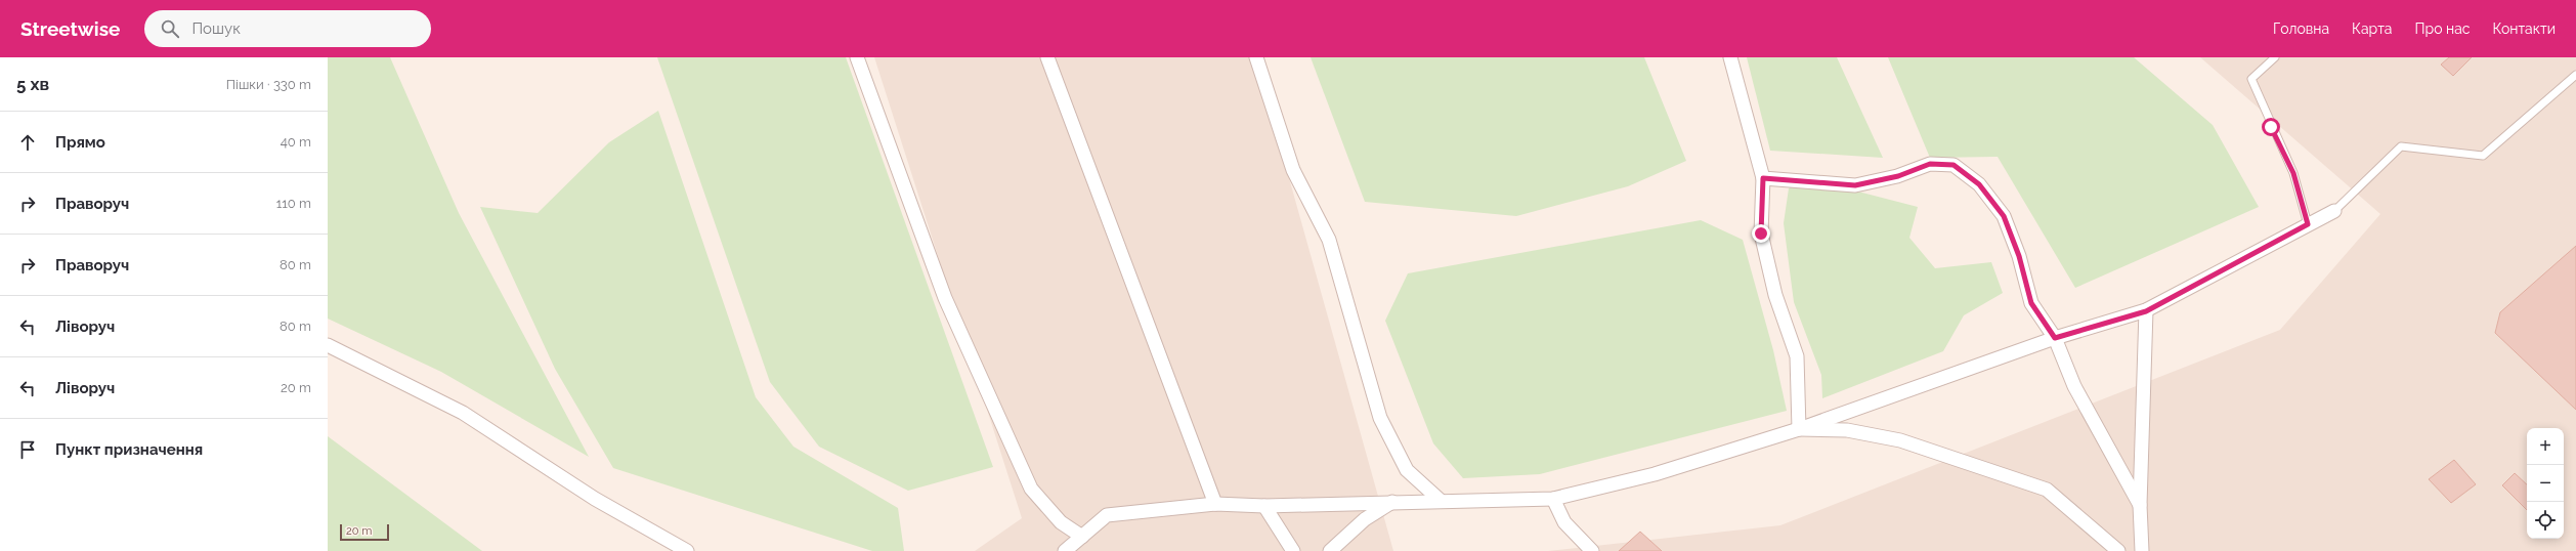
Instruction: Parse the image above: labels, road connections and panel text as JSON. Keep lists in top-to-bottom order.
{
  "scale_bar": "20 m",
  "page": {
    "header": "Streetwise",
    "search": "Пошук",
    "nav": [
      "Головна",
      "Карта",
      "Про нас",
      "Контакти"
    ],
    "heading": ["5 хв", "Пішки · 330 m"],
    "list": [
      ["Прямо", "40 m"],
      ["Праворуч", "110 m"],
      ["Праворуч", "80 m"],
      ["Ліворуч", "80 m"],
      ["Ліворуч", "20 m"],
      "Пункт призначення"
    ],
    "map_buttons": ["+", "−"],
    "scale": "20 m"
  }
}
